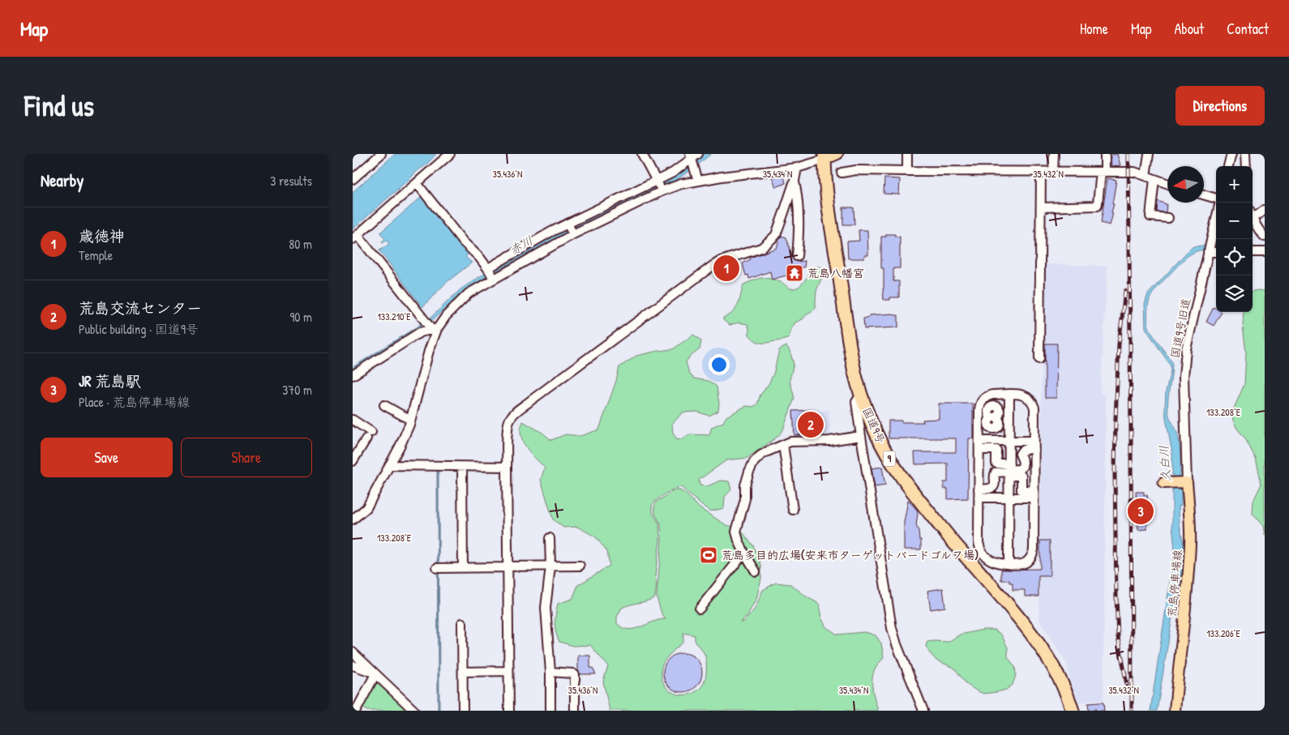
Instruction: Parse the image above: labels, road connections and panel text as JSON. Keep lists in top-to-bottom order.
{
  "streets": {
    "highway": ["国道9号", "9"],
    "main road": ["荒島停車場線"],
    "street": ["国道9号旧道"]
  },
  "crossings": [
    ["国道9号旧道", "荒島停車場線"]
  ],
  "water": ["赤川", "久白川"],
  "places": {
    "temple": ["荒島八幡宮"],
    "sports": ["荒島多目的広場(安来市ターゲットバードゴルフ場)"]
  },
  "north": "left",
  "page": {
    "header": "Map",
    "nav": [
      "Home",
      "Map",
      "About",
      "Contact"
    ],
    "buttons": [
      "Directions",
      ["Save", "Share"]
    ],
    "title": "Find us",
    "heading": ["Nearby", "3 results"],
    "map_buttons": ["+", "−"],
    "list": [
      {
        "mark": "1",
        "name": "歳徳神",
        "note": "Temple",
        "value": "80 m"
      },
      {
        "mark": "2",
        "name": "荒島交流センター",
        "note": "Public building · 国道9号",
        "value": "90 m"
      },
      {
        "mark": "3",
        "name": "JR 荒島駅",
        "note": "Place · 荒島停車場線",
        "value": "370 m"
      }
    ],
    "pins": ["1", "2", "3"]
  },
  "coordinates": [
    "35.436°N",
    "35.434°N",
    "35.432°N",
    "133.210°E",
    "133.208°E",
    "133.206°E"
  ]
}
